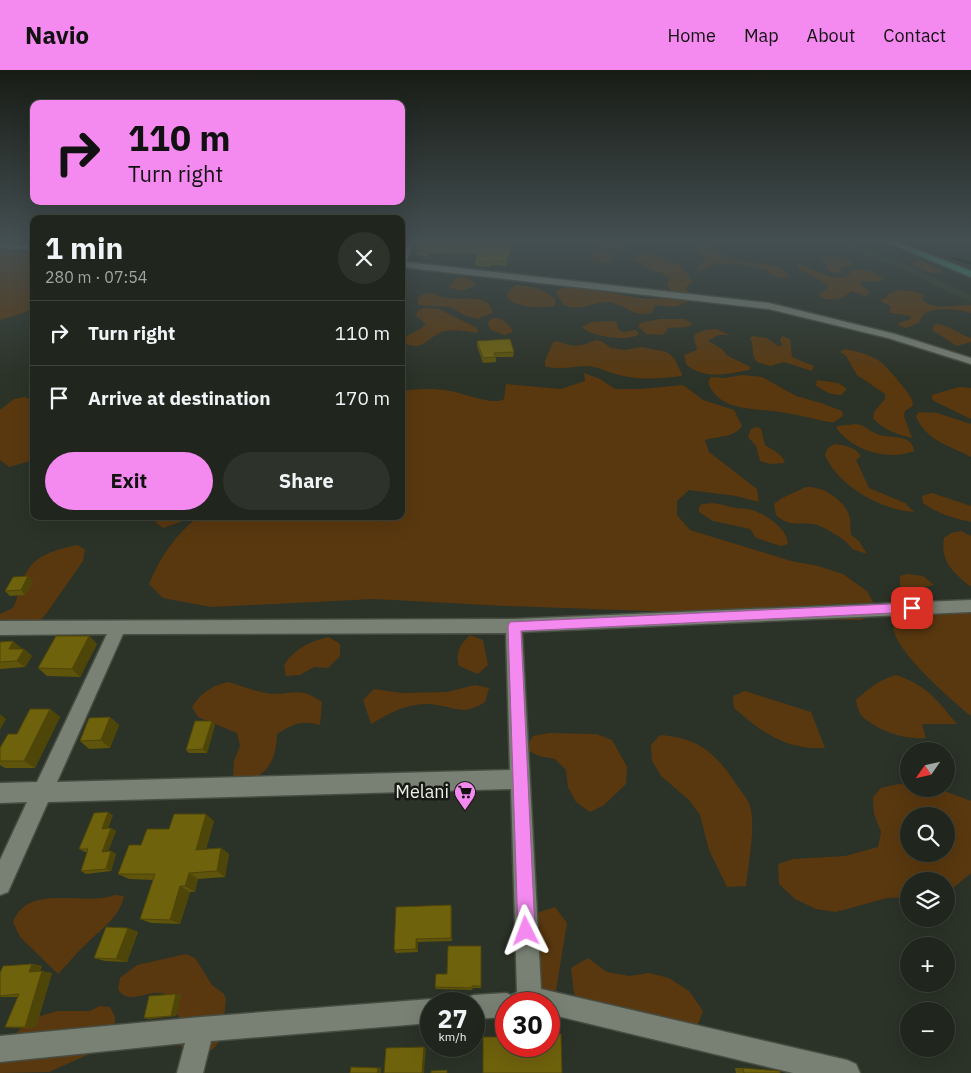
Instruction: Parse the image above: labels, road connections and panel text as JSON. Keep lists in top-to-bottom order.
{
  "places": {
    "supermarket": ["Melani"]
  },
  "north": "bottom left",
  "page": {
    "header": "Navio",
    "nav": [
      "Home",
      "Map",
      "About",
      "Contact"
    ],
    "turn": ["110 m", "Turn right"],
    "heading": ["1 min", "280 m · 07:54"],
    "list": [
      {
        "name": "Turn right",
        "value": "110 m"
      },
      {
        "name": "Arrive at destination",
        "value": "170 m"
      }
    ],
    "buttons": ["Exit", "Share"],
    "map_buttons": ["+", "−"],
    "speed": "27 km/h",
    "limit": "30"
  }
}
